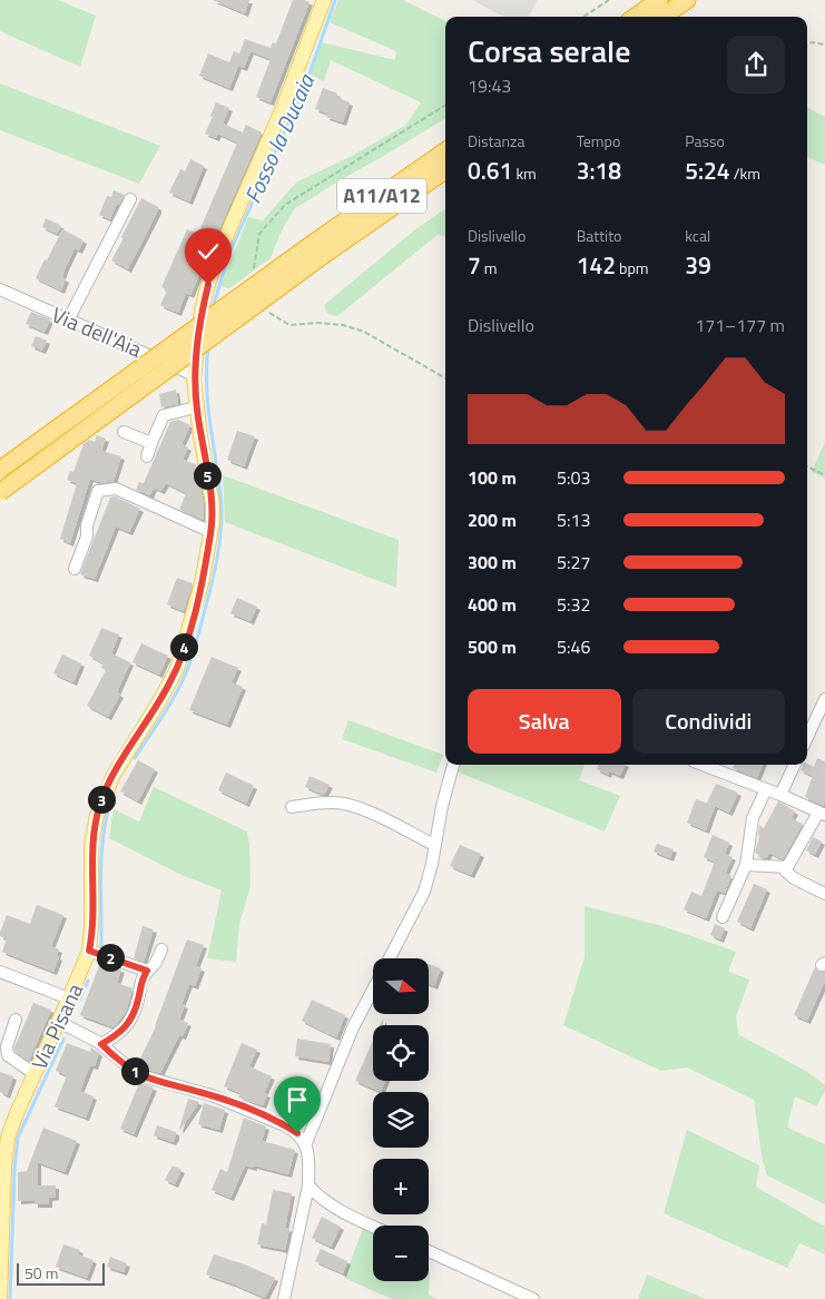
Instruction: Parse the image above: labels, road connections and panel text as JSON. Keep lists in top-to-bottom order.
{
  "streets": {
    "highway": ["A11/A12"],
    "main road": ["Via Pisana"],
    "street": ["Via dell'Aia"]
  },
  "crossings": [
    ["Via dell'Aia", "Via Pisana"]
  ],
  "water": ["Fosso la Ducaia"],
  "scale_bar": "50 m",
  "north": "right",
  "page": {
    "heading": ["Corsa serale", "19:43"],
    "stats": [
      ["Distanza", "0.61 km"],
      ["Tempo", "3:18"],
      ["Passo", "5:24 /km"],
      ["Dislivello", "7 m"],
      ["Battito", "142 bpm"],
      ["kcal", "39"]
    ],
    "chart": ["Dislivello", "171–177 m"],
    "list": [
      {
        "name": "100 m",
        "note": "5:03"
      },
      {
        "name": "200 m",
        "note": "5:13"
      },
      {
        "name": "300 m",
        "note": "5:27"
      },
      {
        "name": "400 m",
        "note": "5:32"
      },
      {
        "name": "500 m",
        "note": "5:46"
      }
    ],
    "pins": [
      "5",
      "4",
      "3",
      "2",
      "1"
    ],
    "buttons": ["Salva", "Condividi"],
    "map_buttons": ["+", "−"],
    "scale": "50 m"
  }
}
